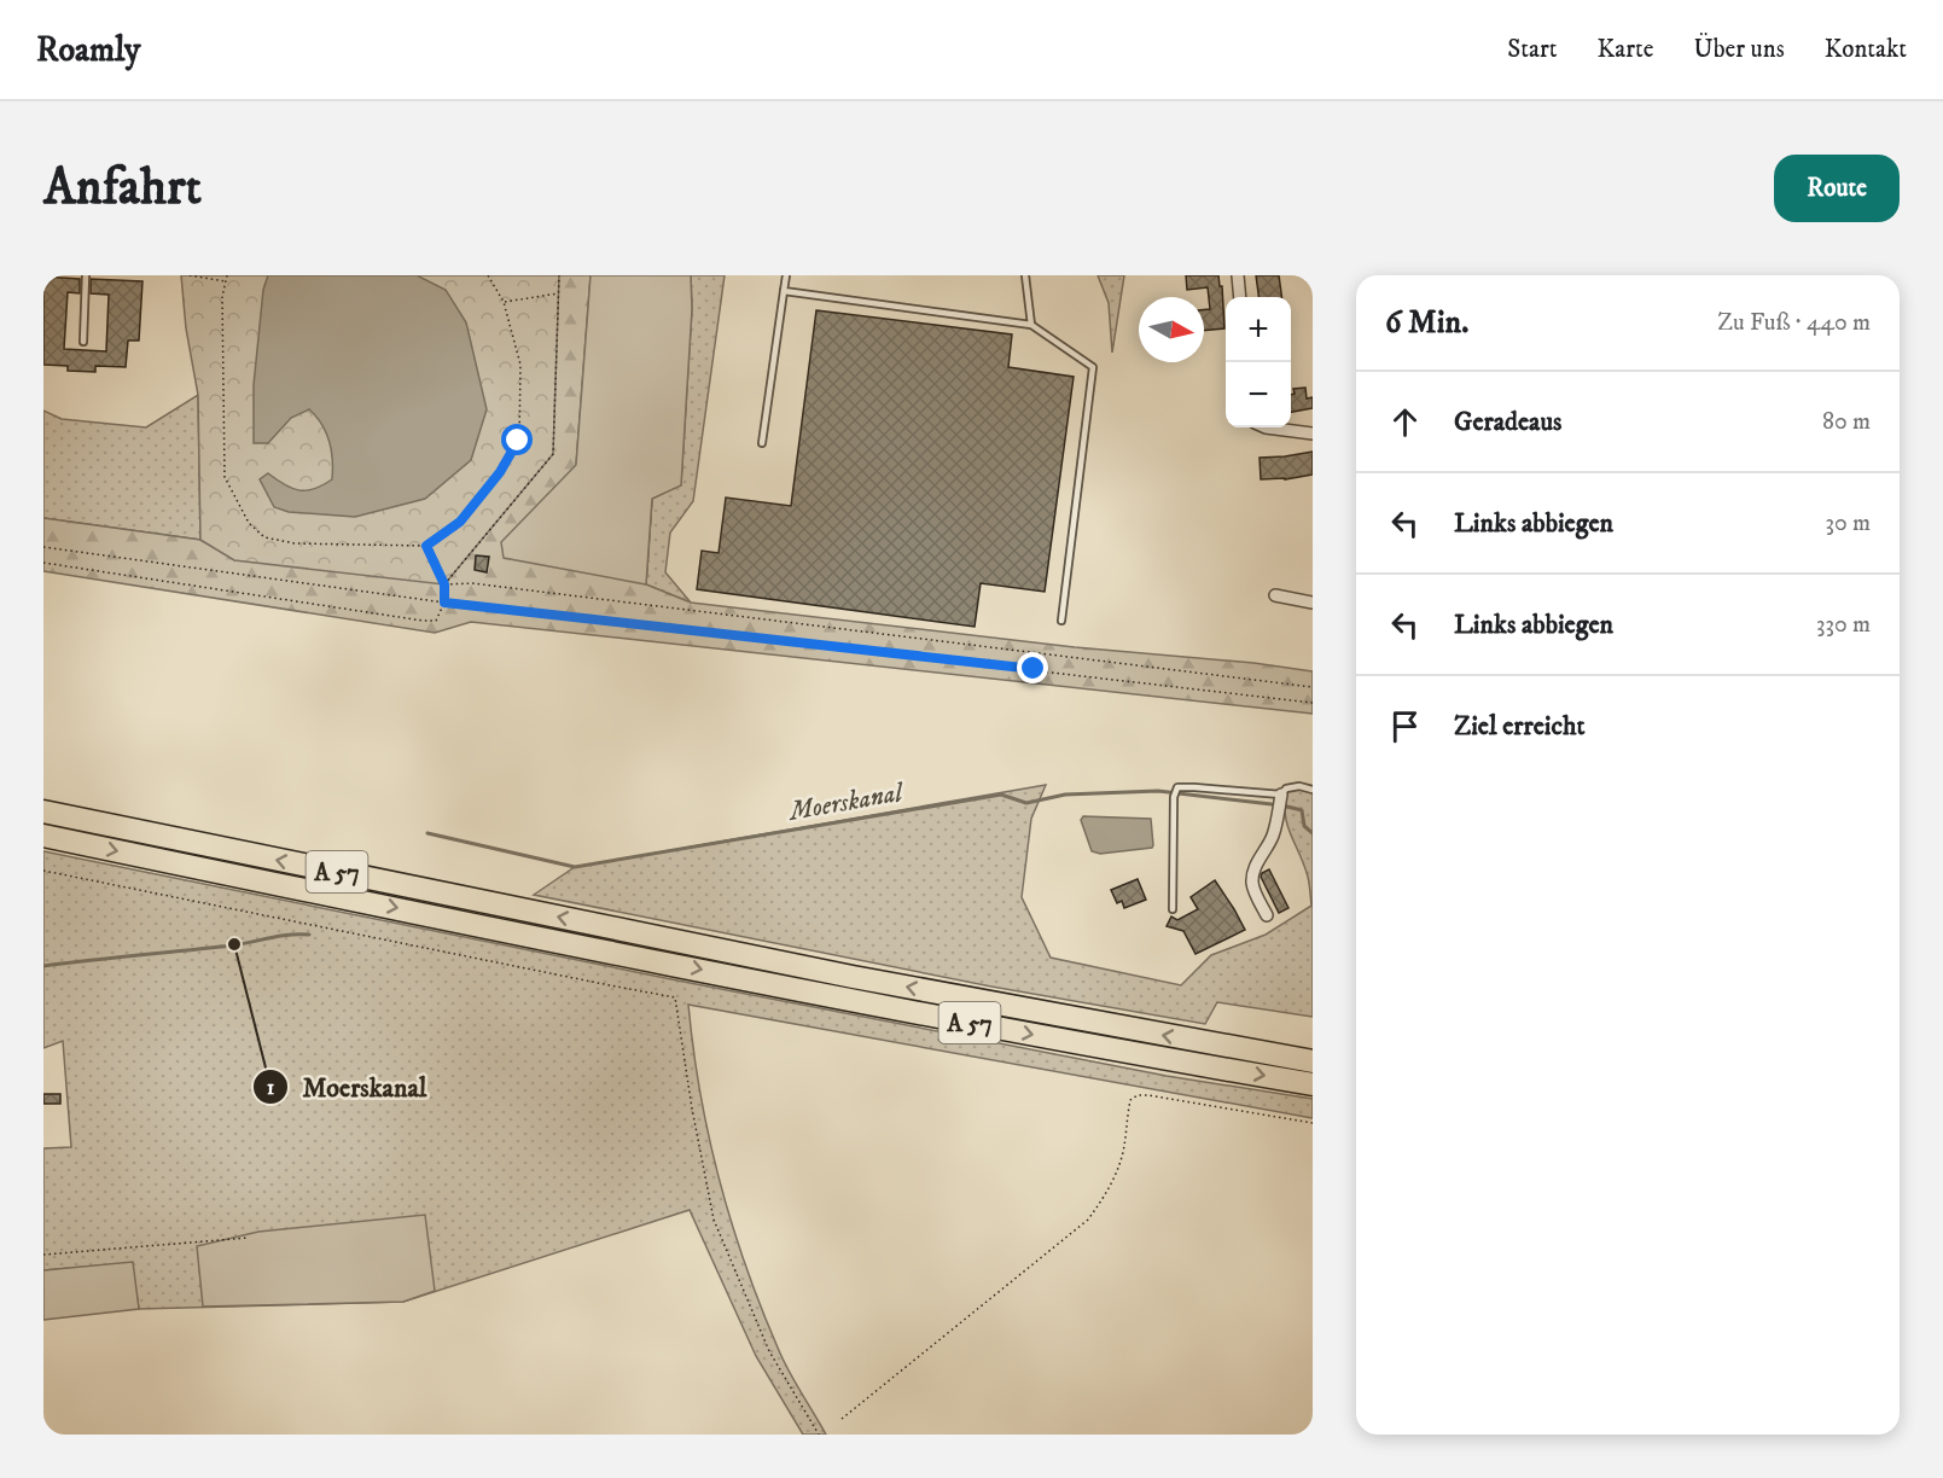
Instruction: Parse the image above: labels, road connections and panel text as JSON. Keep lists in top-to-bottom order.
{
  "streets": {
    "highway": ["A 57"]
  },
  "water": ["Moerskanal"],
  "places": ["Moerskanal"],
  "north": "right",
  "page": {
    "header": "Roamly",
    "nav": [
      "Start",
      "Karte",
      "Über uns",
      "Kontakt"
    ],
    "buttons": "Route",
    "title": "Anfahrt",
    "heading": ["6 Min.", "Zu Fuß · 440 m"],
    "map_buttons": ["+", "−"],
    "list": [
      ["Geradeaus", "80 m"],
      ["Links abbiegen", "30 m"],
      ["Links abbiegen", "330 m"],
      "Ziel erreicht"
    ]
  }
}
